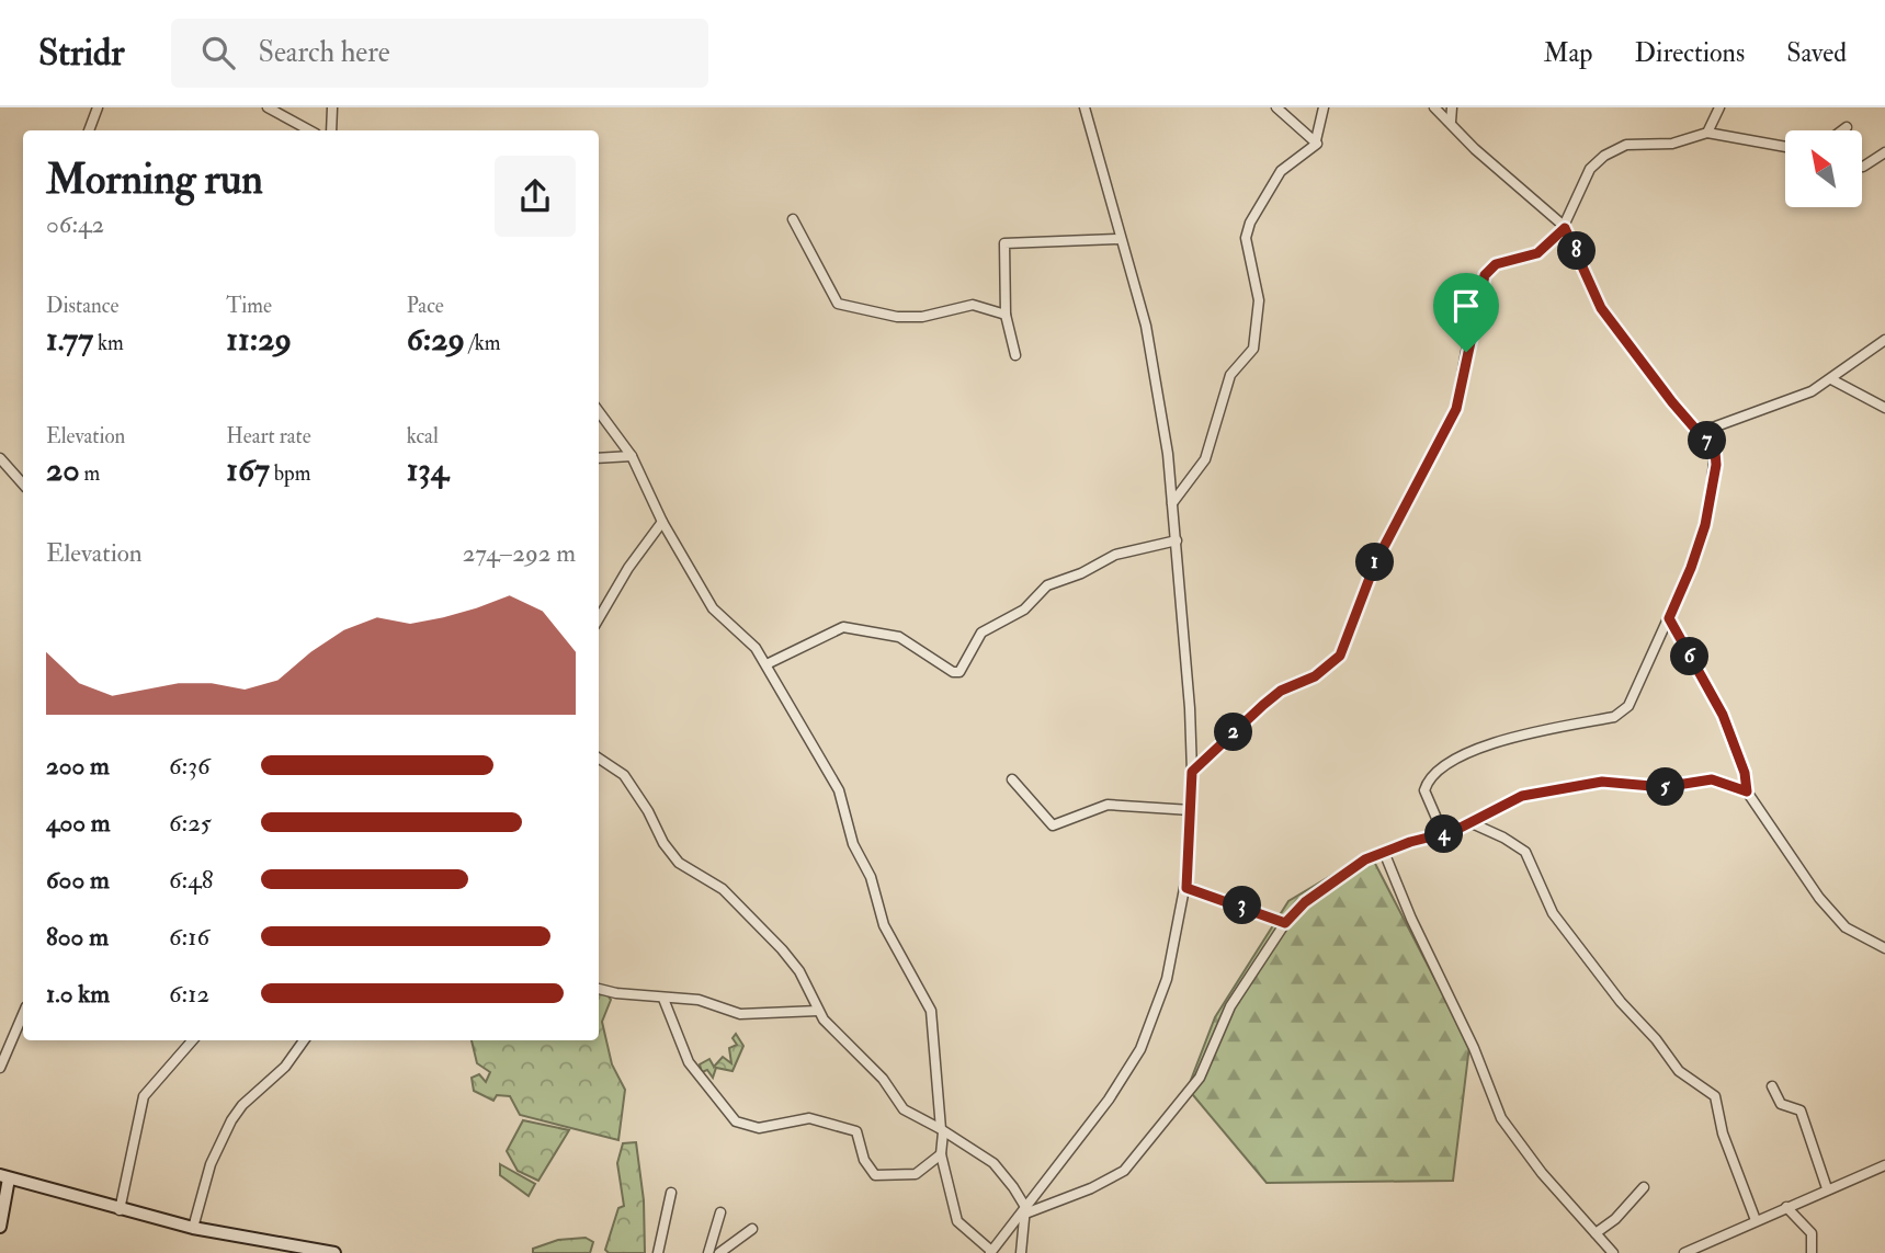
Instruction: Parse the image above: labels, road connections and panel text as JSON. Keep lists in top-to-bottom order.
{
  "north": "top left",
  "page": {
    "header": "Stridr",
    "search": "Search here",
    "nav": ["Map", "Directions", "Saved"],
    "heading": ["Morning run", "06:42"],
    "pins": [
      "8",
      "7",
      "1",
      "6",
      "2",
      "5",
      "4",
      "3"
    ],
    "stats": [
      ["Distance", "1.77 km"],
      ["Time", "11:29"],
      ["Pace", "6:29 /km"],
      ["Elevation", "20 m"],
      ["Heart rate", "167 bpm"],
      ["kcal", "134"]
    ],
    "chart": ["Elevation", "274–292 m"],
    "list": [
      {
        "name": "200 m",
        "note": "6:36"
      },
      {
        "name": "400 m",
        "note": "6:25"
      },
      {
        "name": "600 m",
        "note": "6:48"
      },
      {
        "name": "800 m",
        "note": "6:16"
      },
      {
        "name": "1.0 km",
        "note": "6:12"
      }
    ]
  }
}
